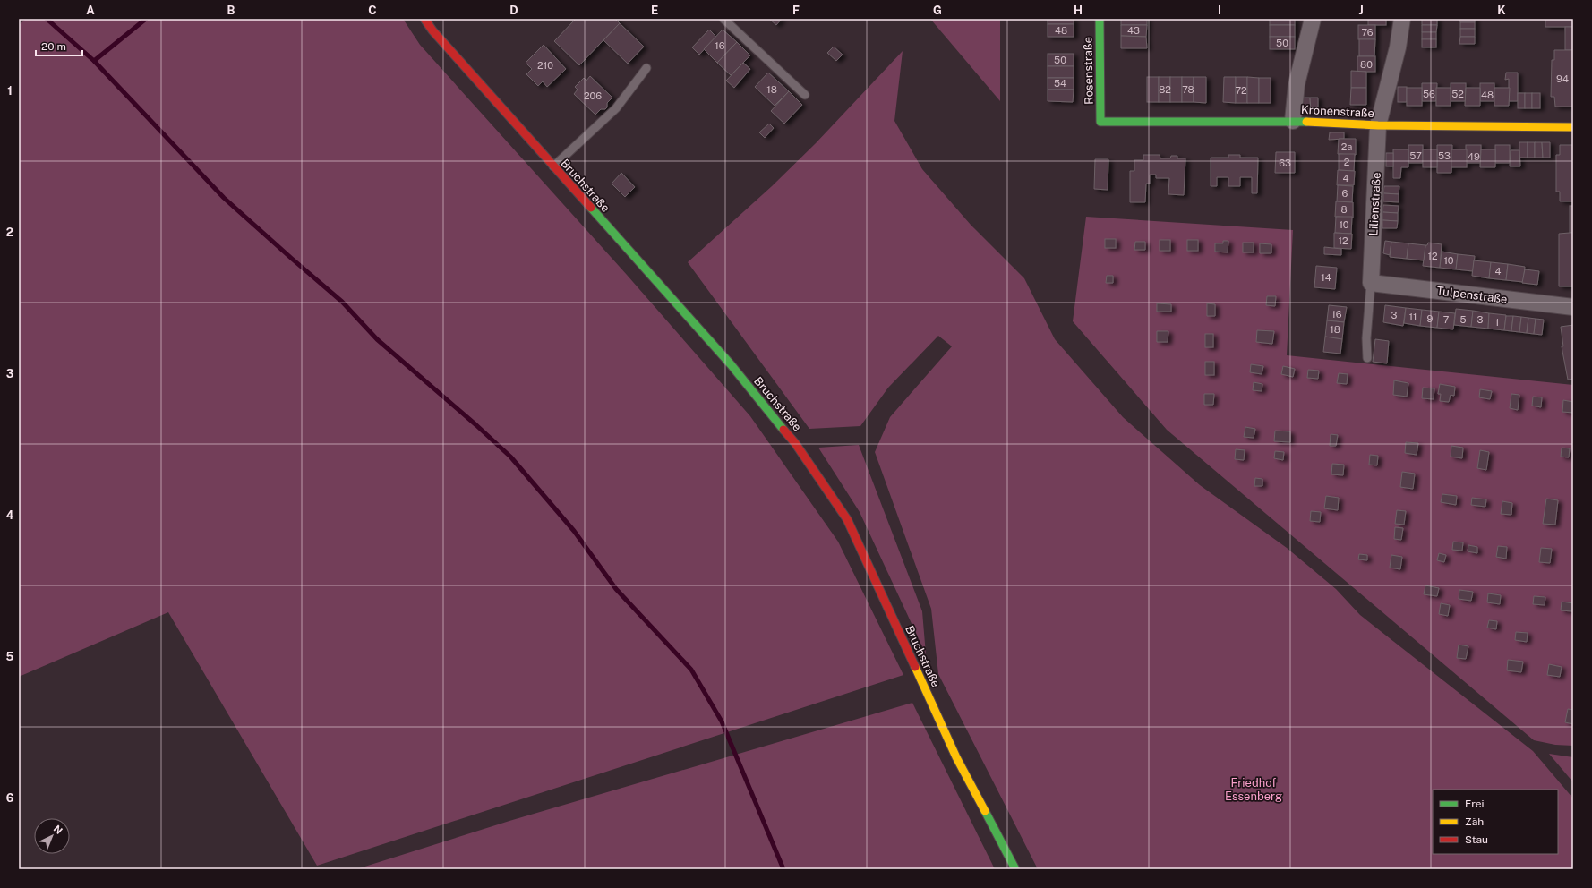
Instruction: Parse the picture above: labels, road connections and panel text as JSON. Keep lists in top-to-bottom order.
{
  "streets": {
    "street": [
      "Rosenstraße",
      "Kronenstraße",
      "Bruchstraße",
      "Lilienstraße",
      "Tulpenstraße"
    ]
  },
  "crossings": [
    ["Rosenstraße", "Kronenstraße"],
    ["Kronenstraße", "Lilienstraße"],
    ["Lilienstraße", "Tulpenstraße"]
  ],
  "parks": ["Friedhof Essenberg"],
  "house_numbers": [
    "48",
    "43",
    "76",
    "50",
    "16",
    "50",
    "80",
    "210",
    "94",
    "54",
    "18",
    "82",
    "78",
    "72",
    "56",
    "52",
    "48",
    "206",
    "2a",
    "57",
    "53",
    "49",
    "2",
    "63",
    "4",
    "6",
    "8",
    "10",
    "12",
    "12",
    "10",
    "4",
    "14",
    "16",
    "3",
    "11",
    "9",
    "7",
    "5",
    "3",
    "1",
    "18"
  ],
  "legend": ["Frei", "Zäh", "Stau"],
  "scale_bar": "20 m",
  "north": "top right",
  "grid": {
    "columns": [
      "A",
      "B",
      "C",
      "D",
      "E",
      "F",
      "G",
      "H",
      "I",
      "J",
      "K"
    ],
    "rows": [
      "1",
      "2",
      "3",
      "4",
      "5",
      "6"
    ]
  }
}
